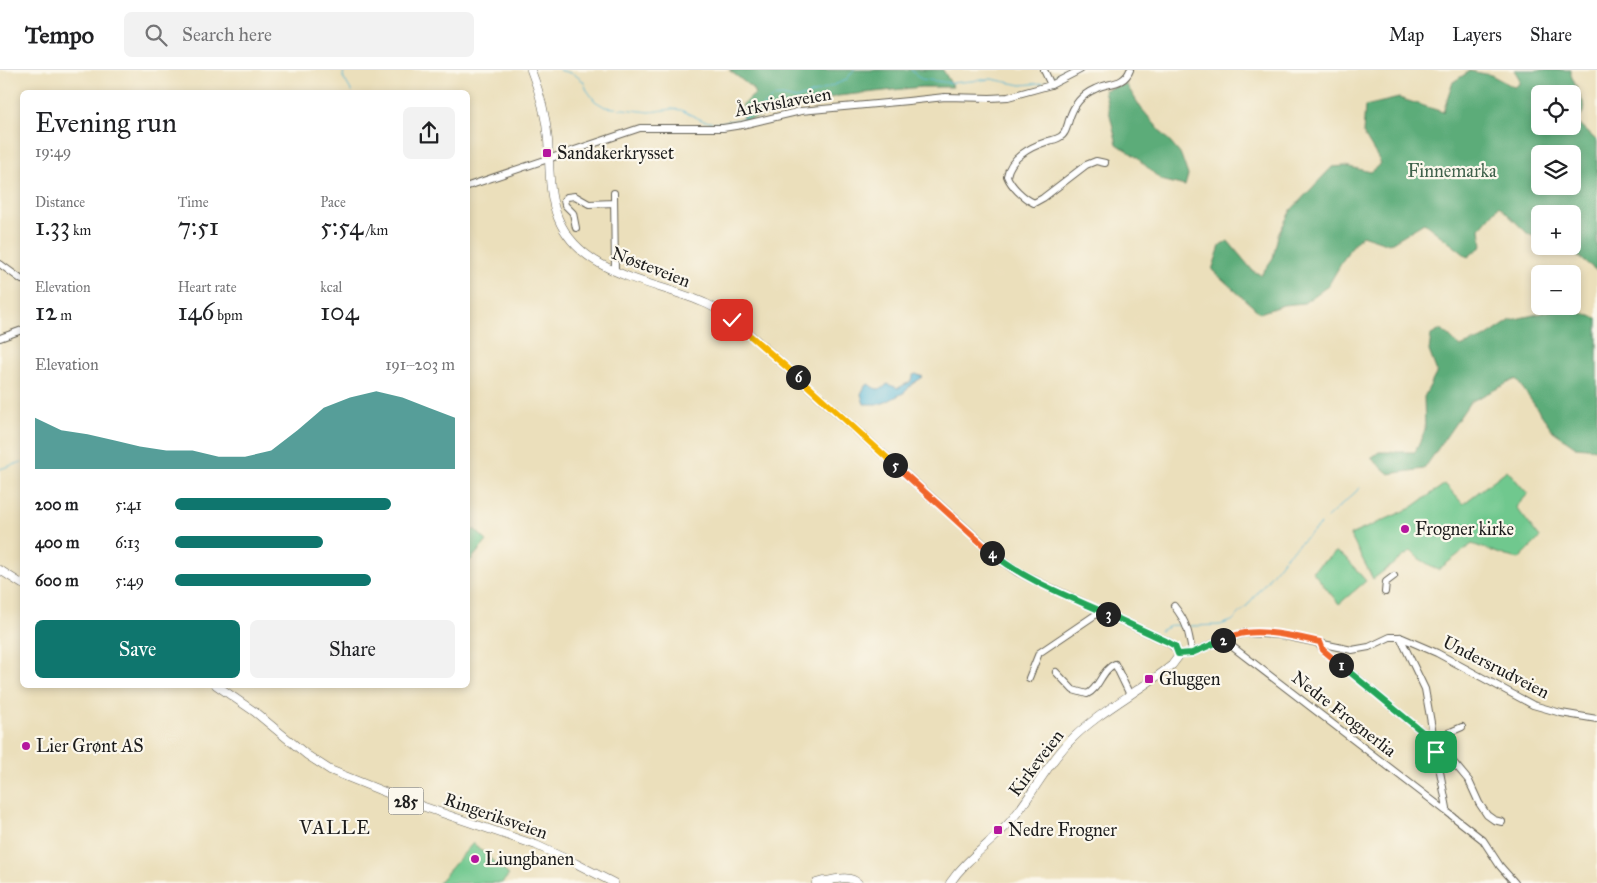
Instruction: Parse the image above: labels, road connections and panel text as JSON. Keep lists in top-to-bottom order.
{
  "streets": {
    "main road": [
      "Nøsteveien",
      "Kirkeveien",
      "285",
      "Ringeriksveien"
    ],
    "street": ["Årkvislaveien", "Undersrudveien", "Nedre Frognerlia"]
  },
  "crossings": [
    ["Årkvislaveien", "Nøsteveien"],
    ["Nøsteveien", "Kirkeveien"]
  ],
  "districts": ["VALLE"],
  "parks": ["Finnemarka"],
  "places": {
    "transit": ["Sandakerkrysset", "Gluggen", "Nedre Frogner"],
    "other": ["Frogner kirke", "Lier Grønt AS", "Liungbanen"]
  },
  "page": {
    "header": "Tempo",
    "search": "Search here",
    "nav": ["Map", "Layers", "Share"],
    "map_buttons": ["+", "−"],
    "heading": ["Evening run", "19:49"],
    "stats": [
      ["Distance", "1.33 km"],
      ["Time", "7:51"],
      ["Pace", "5:54 /km"],
      ["Elevation", "12 m"],
      ["Heart rate", "146 bpm"],
      ["kcal", "104"]
    ],
    "chart": ["Elevation", "191–203 m"],
    "pins": [
      "6",
      "5",
      "4",
      "3",
      "2",
      "1"
    ],
    "list": [
      {
        "name": "200 m",
        "note": "5:41"
      },
      {
        "name": "400 m",
        "note": "6:13"
      },
      {
        "name": "600 m",
        "note": "5:49"
      }
    ],
    "buttons": ["Save", "Share"]
  }
}
